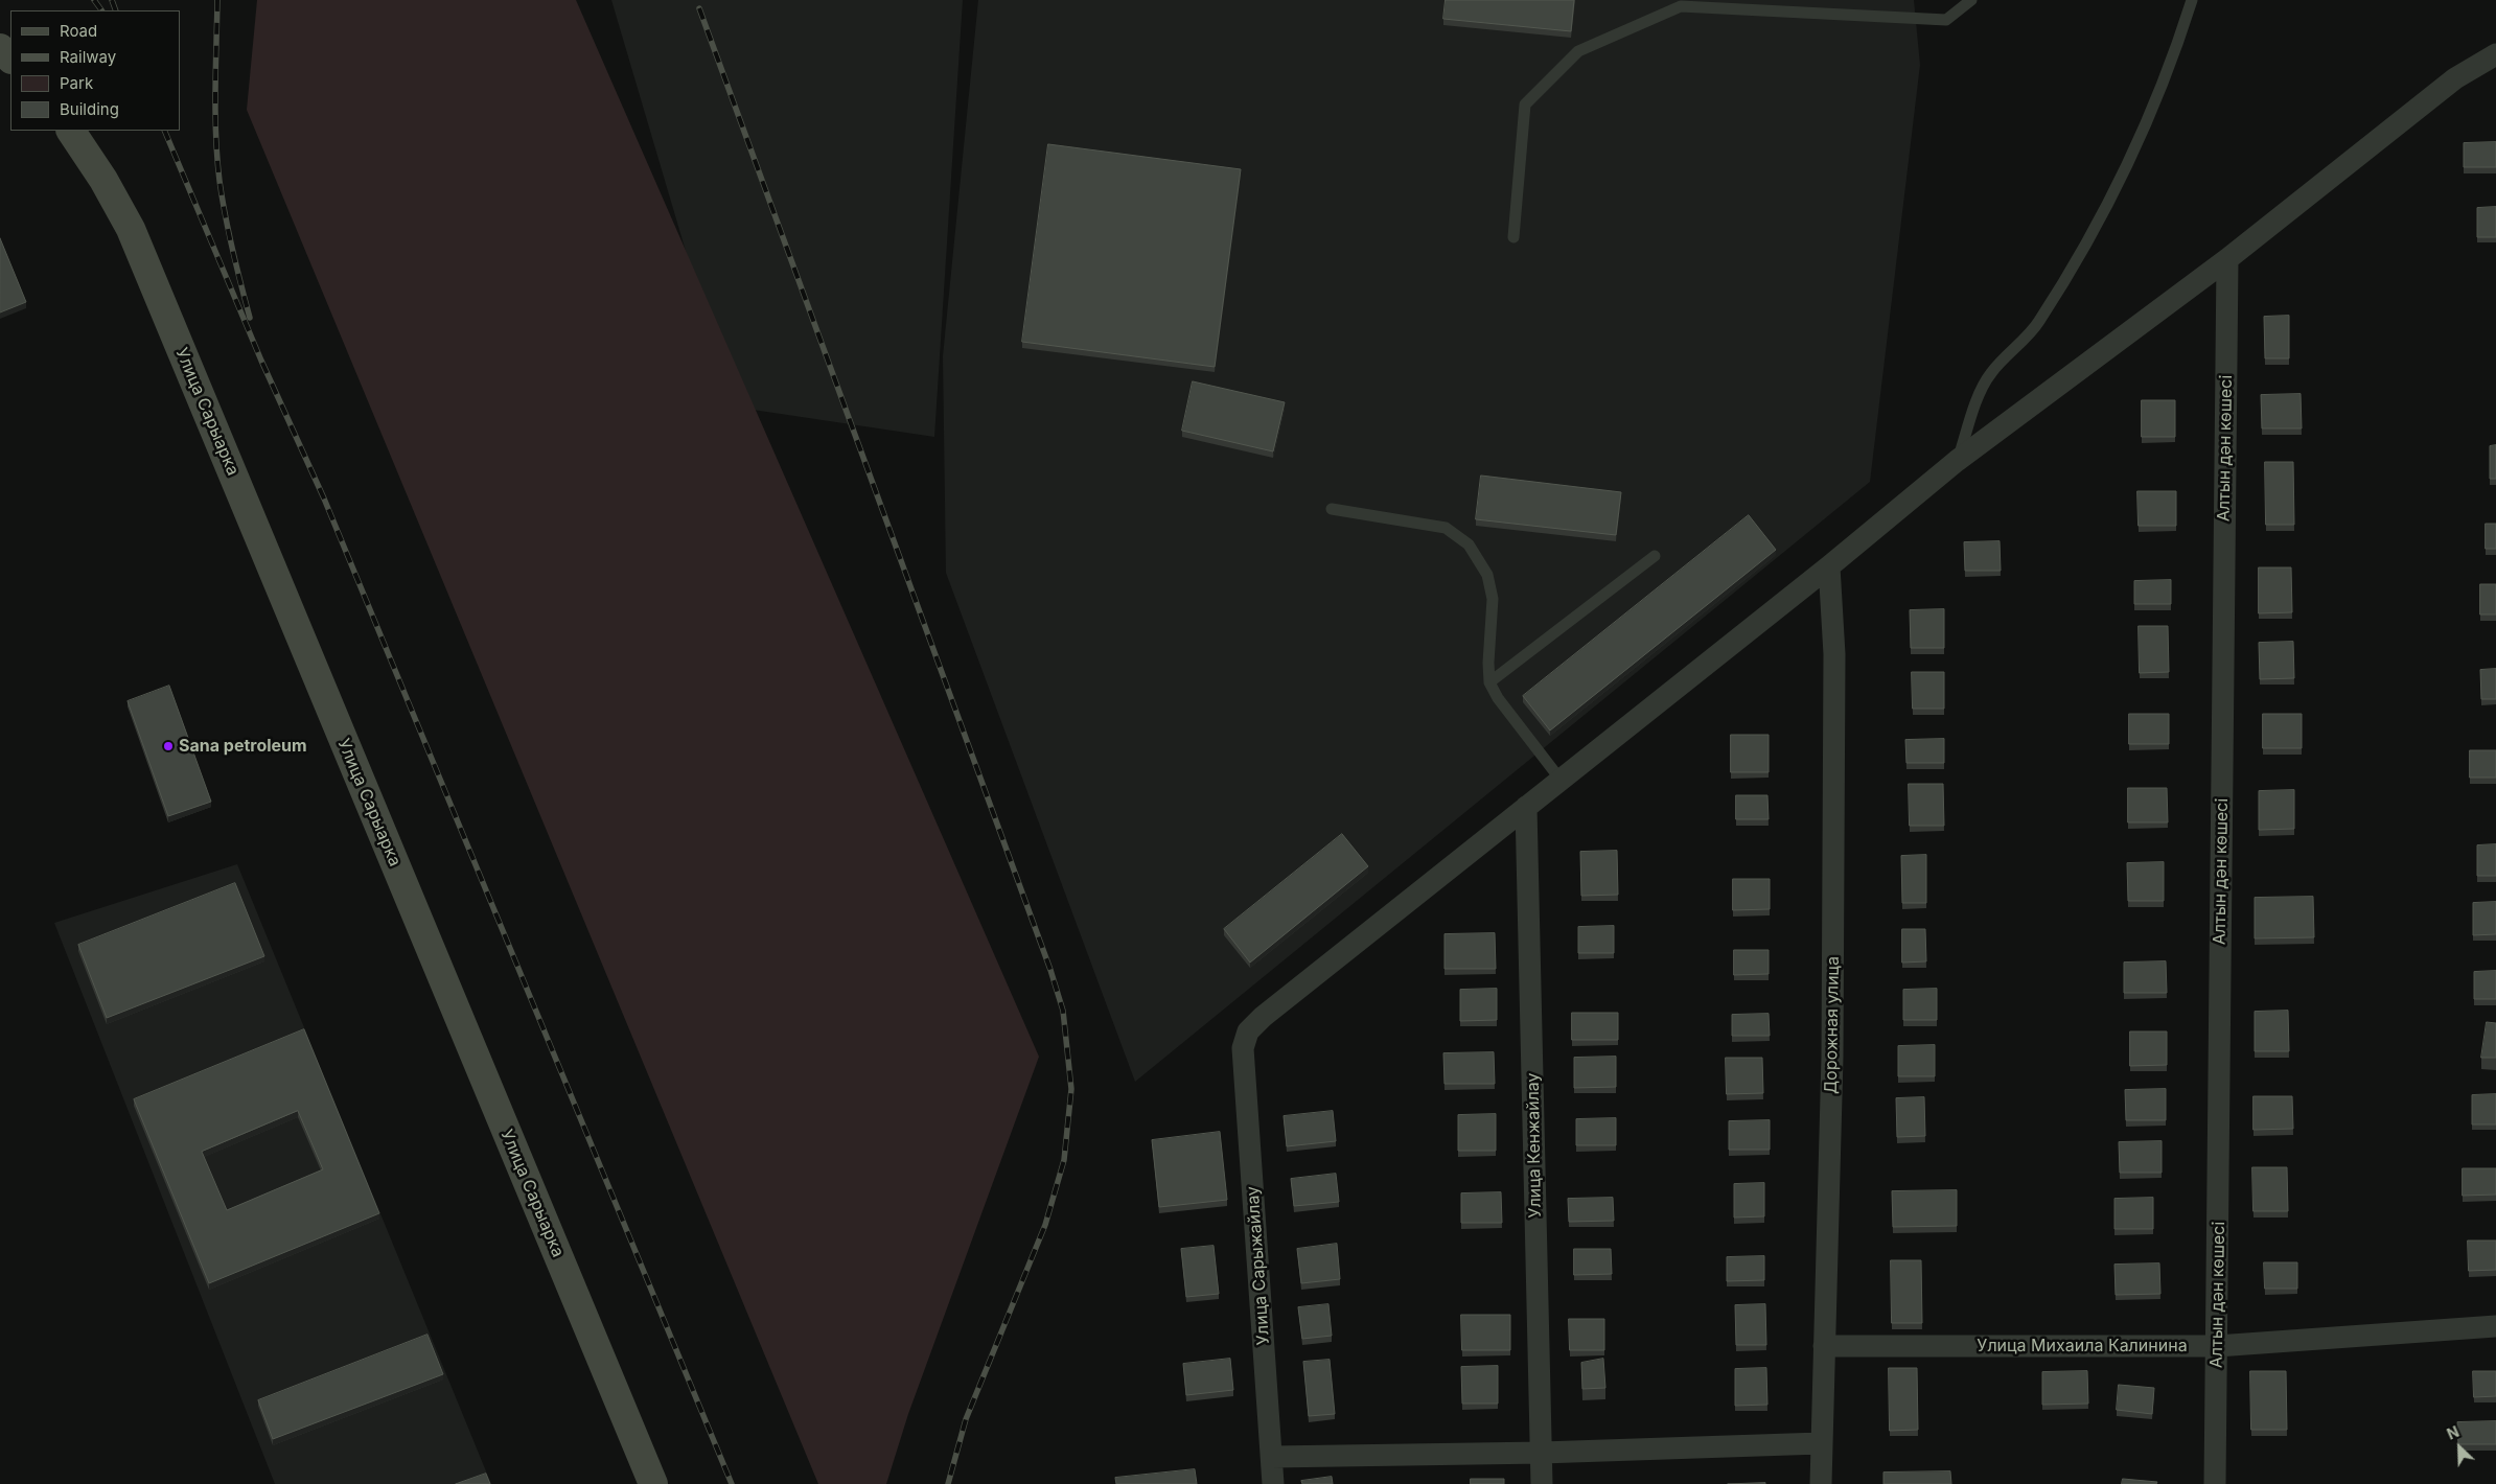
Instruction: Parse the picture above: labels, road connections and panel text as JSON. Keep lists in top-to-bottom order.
{
  "streets": {
    "main road": ["Улица Сарыарка"],
    "street": [
      "Алтын дән көшесі",
      "Дорожная улица",
      "Улица Кенжайлау",
      "Улица Сарыжайлау",
      "Улица Михаила Калинина"
    ]
  },
  "crossings": [
    ["Алтын дән көшесі", "Улица Михаила Калинина"],
    ["Дорожная улица", "Улица Михаила Калинина"],
    ["Улица Кенжайлау", "Улица Сарыжайлау"]
  ],
  "places": ["Sana petroleum"],
  "legend": [
    "Road",
    "Railway",
    "Park",
    "Building"
  ],
  "north": "top left"
}
